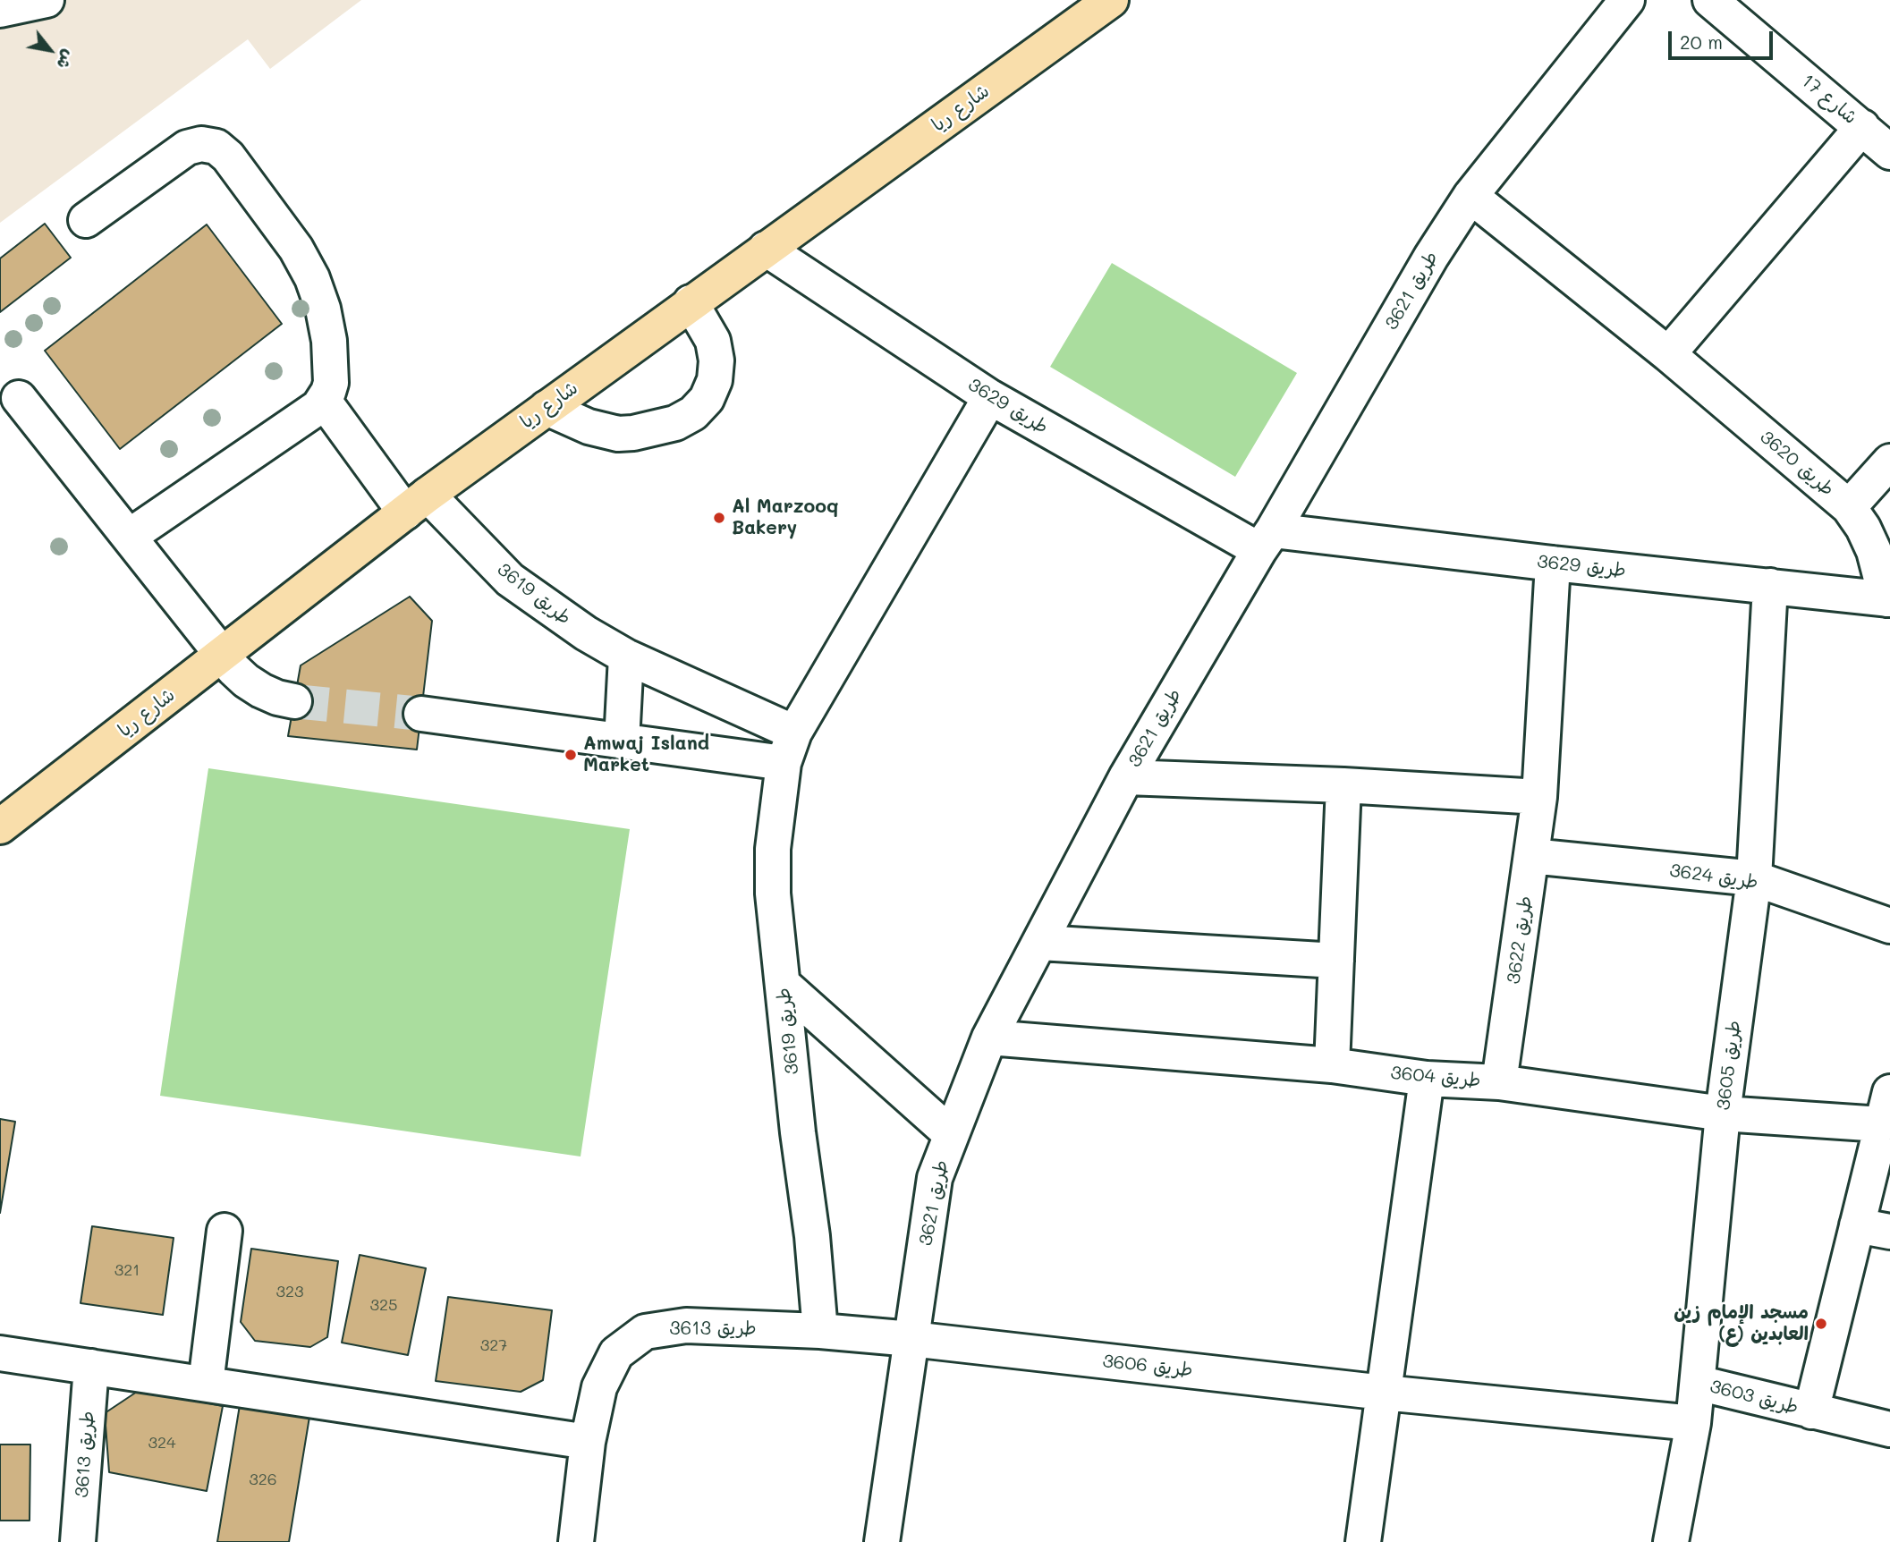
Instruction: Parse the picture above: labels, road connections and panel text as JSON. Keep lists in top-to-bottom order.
{
  "streets": {
    "main road": ["شارع ريا"],
    "street": [
      "شارع 17",
      "طريق 3621",
      "طريق 3629",
      "طريق 3620",
      "طريق 3619",
      "طريق 3624",
      "طريق 3622",
      "طريق 3605",
      "طريق 3604",
      "طريق 3613",
      "طريق 3606",
      "طريق 3603"
    ]
  },
  "crossings": [
    ["شارع ريا", "طريق 3629"],
    ["شارع ريا", "طريق 3619"],
    ["طريق 3621", "طريق 3629"],
    ["طريق 3621", "طريق 3620"],
    ["طريق 3621", "طريق 3604"],
    ["طريق 3621", "طريق 3613"],
    ["طريق 3621", "طريق 3606"],
    ["طريق 3629", "طريق 3620"],
    ["طريق 3629", "طريق 3619"],
    ["طريق 3629", "طريق 3622"],
    ["طريق 3629", "طريق 3605"],
    ["طريق 3619", "طريق 3613"],
    ["طريق 3624", "طريق 3622"],
    ["طريق 3624", "طريق 3605"],
    ["طريق 3622", "طريق 3604"],
    ["طريق 3605", "طريق 3604"],
    ["طريق 3605", "طريق 3606"],
    ["طريق 3605", "طريق 3603"],
    ["طريق 3604", "طريق 3603"],
    ["طريق 3613", "طريق 3606"]
  ],
  "places": ["Al Marzooq Bakery", "Amwaj Island Market", "مسجد الإمام زين العابدين (ع)"],
  "house_numbers": [
    "321",
    "323",
    "325",
    "327",
    "324",
    "326"
  ],
  "scale_bar": "20 m",
  "north": "bottom right"
}
